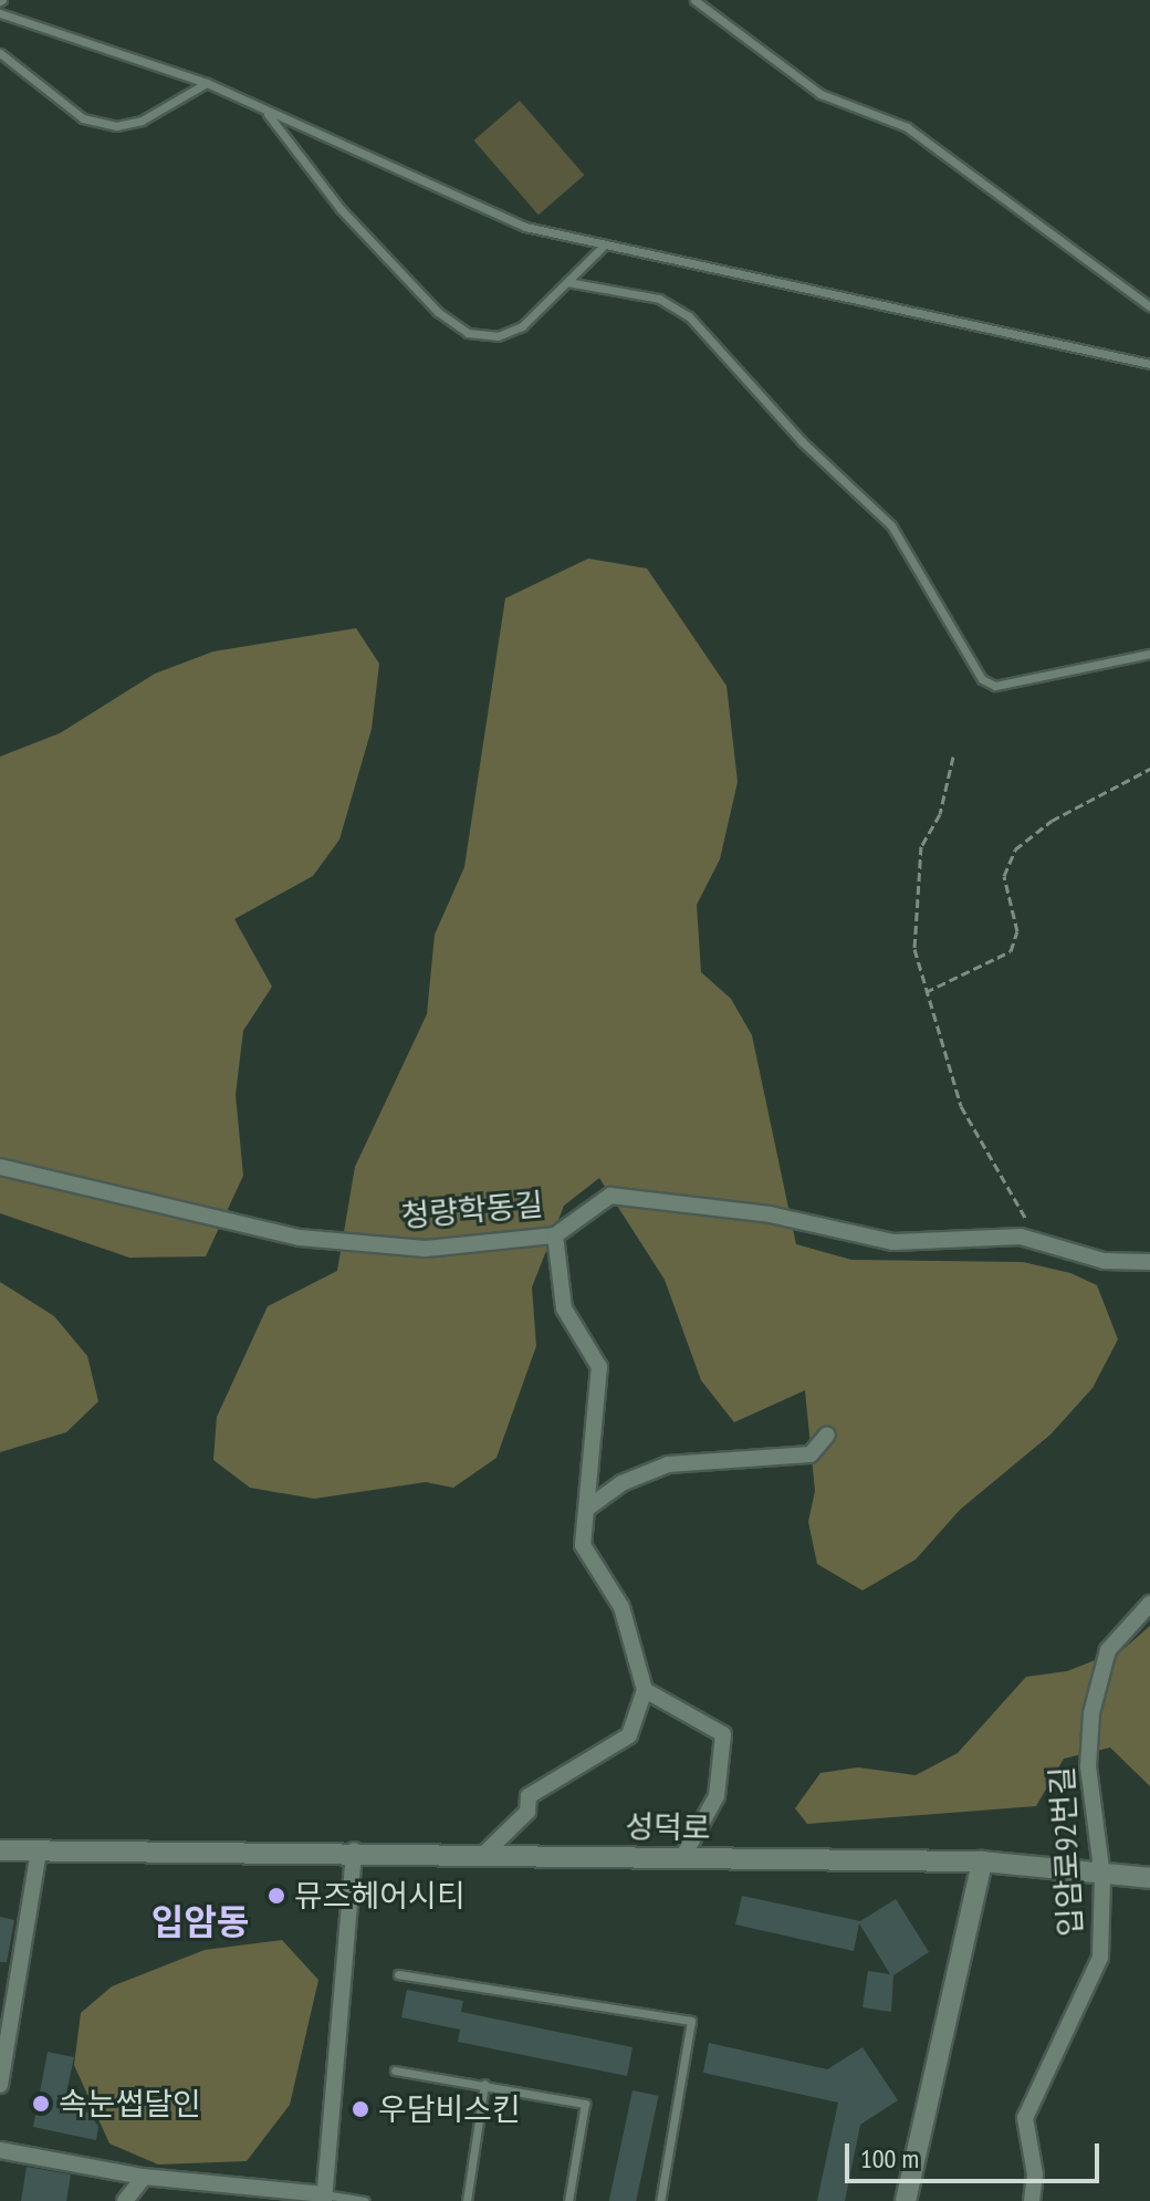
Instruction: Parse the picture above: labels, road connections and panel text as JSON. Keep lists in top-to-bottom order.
{
  "streets": {
    "street": ["청량학동길", "성덕로", "입암로92번길"]
  },
  "crossings": [
    ["성덕로", "입암로92번길"]
  ],
  "districts": ["입암동"],
  "places": ["뮤즈헤어시티", "속눈썹달인", "우담비스킨"],
  "scale_bar": "100 m"
}
